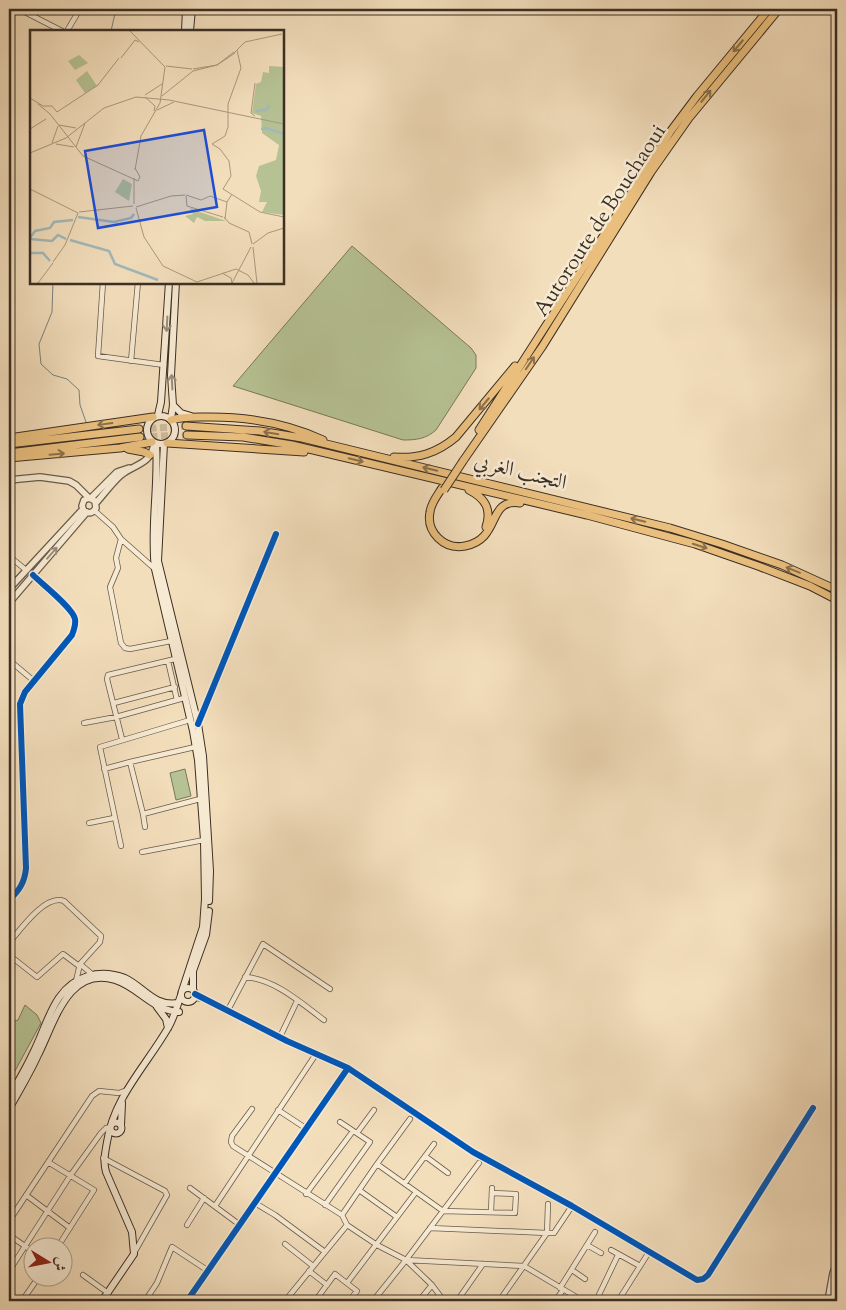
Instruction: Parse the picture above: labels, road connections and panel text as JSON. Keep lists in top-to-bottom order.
{
  "streets": {
    "highway": ["Autoroute de Bouchaoui", "التجنب الغربي"]
  },
  "north": "right"
}
